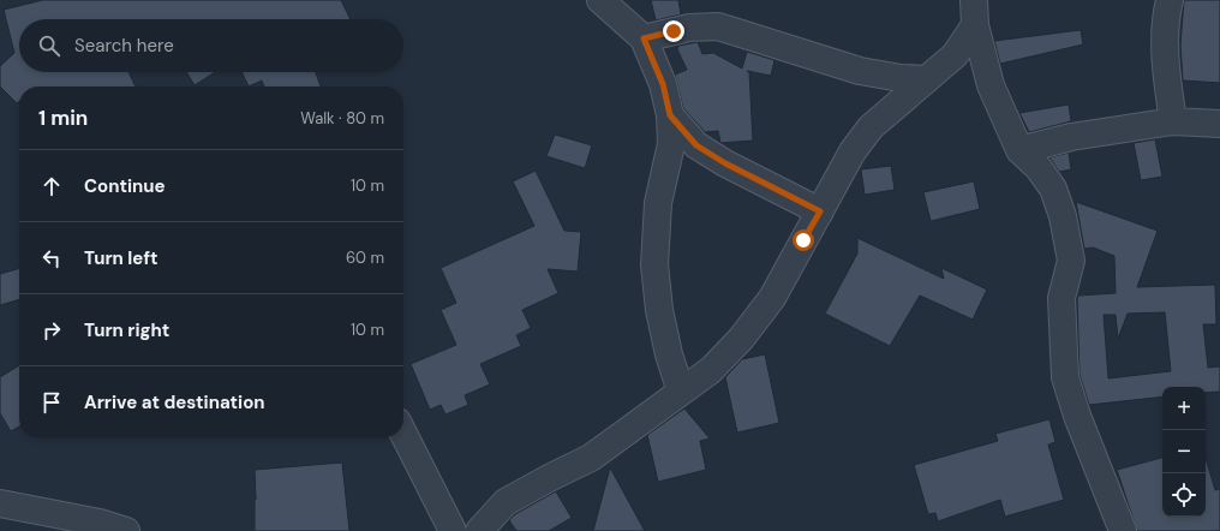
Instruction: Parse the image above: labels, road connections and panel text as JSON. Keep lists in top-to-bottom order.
{
  "page": {
    "search": "Search here",
    "heading": ["1 min", "Walk · 80 m"],
    "list": [
      ["Continue", "10 m"],
      ["Turn left", "60 m"],
      ["Turn right", "10 m"],
      "Arrive at destination"
    ],
    "map_buttons": ["+", "−"]
  }
}
